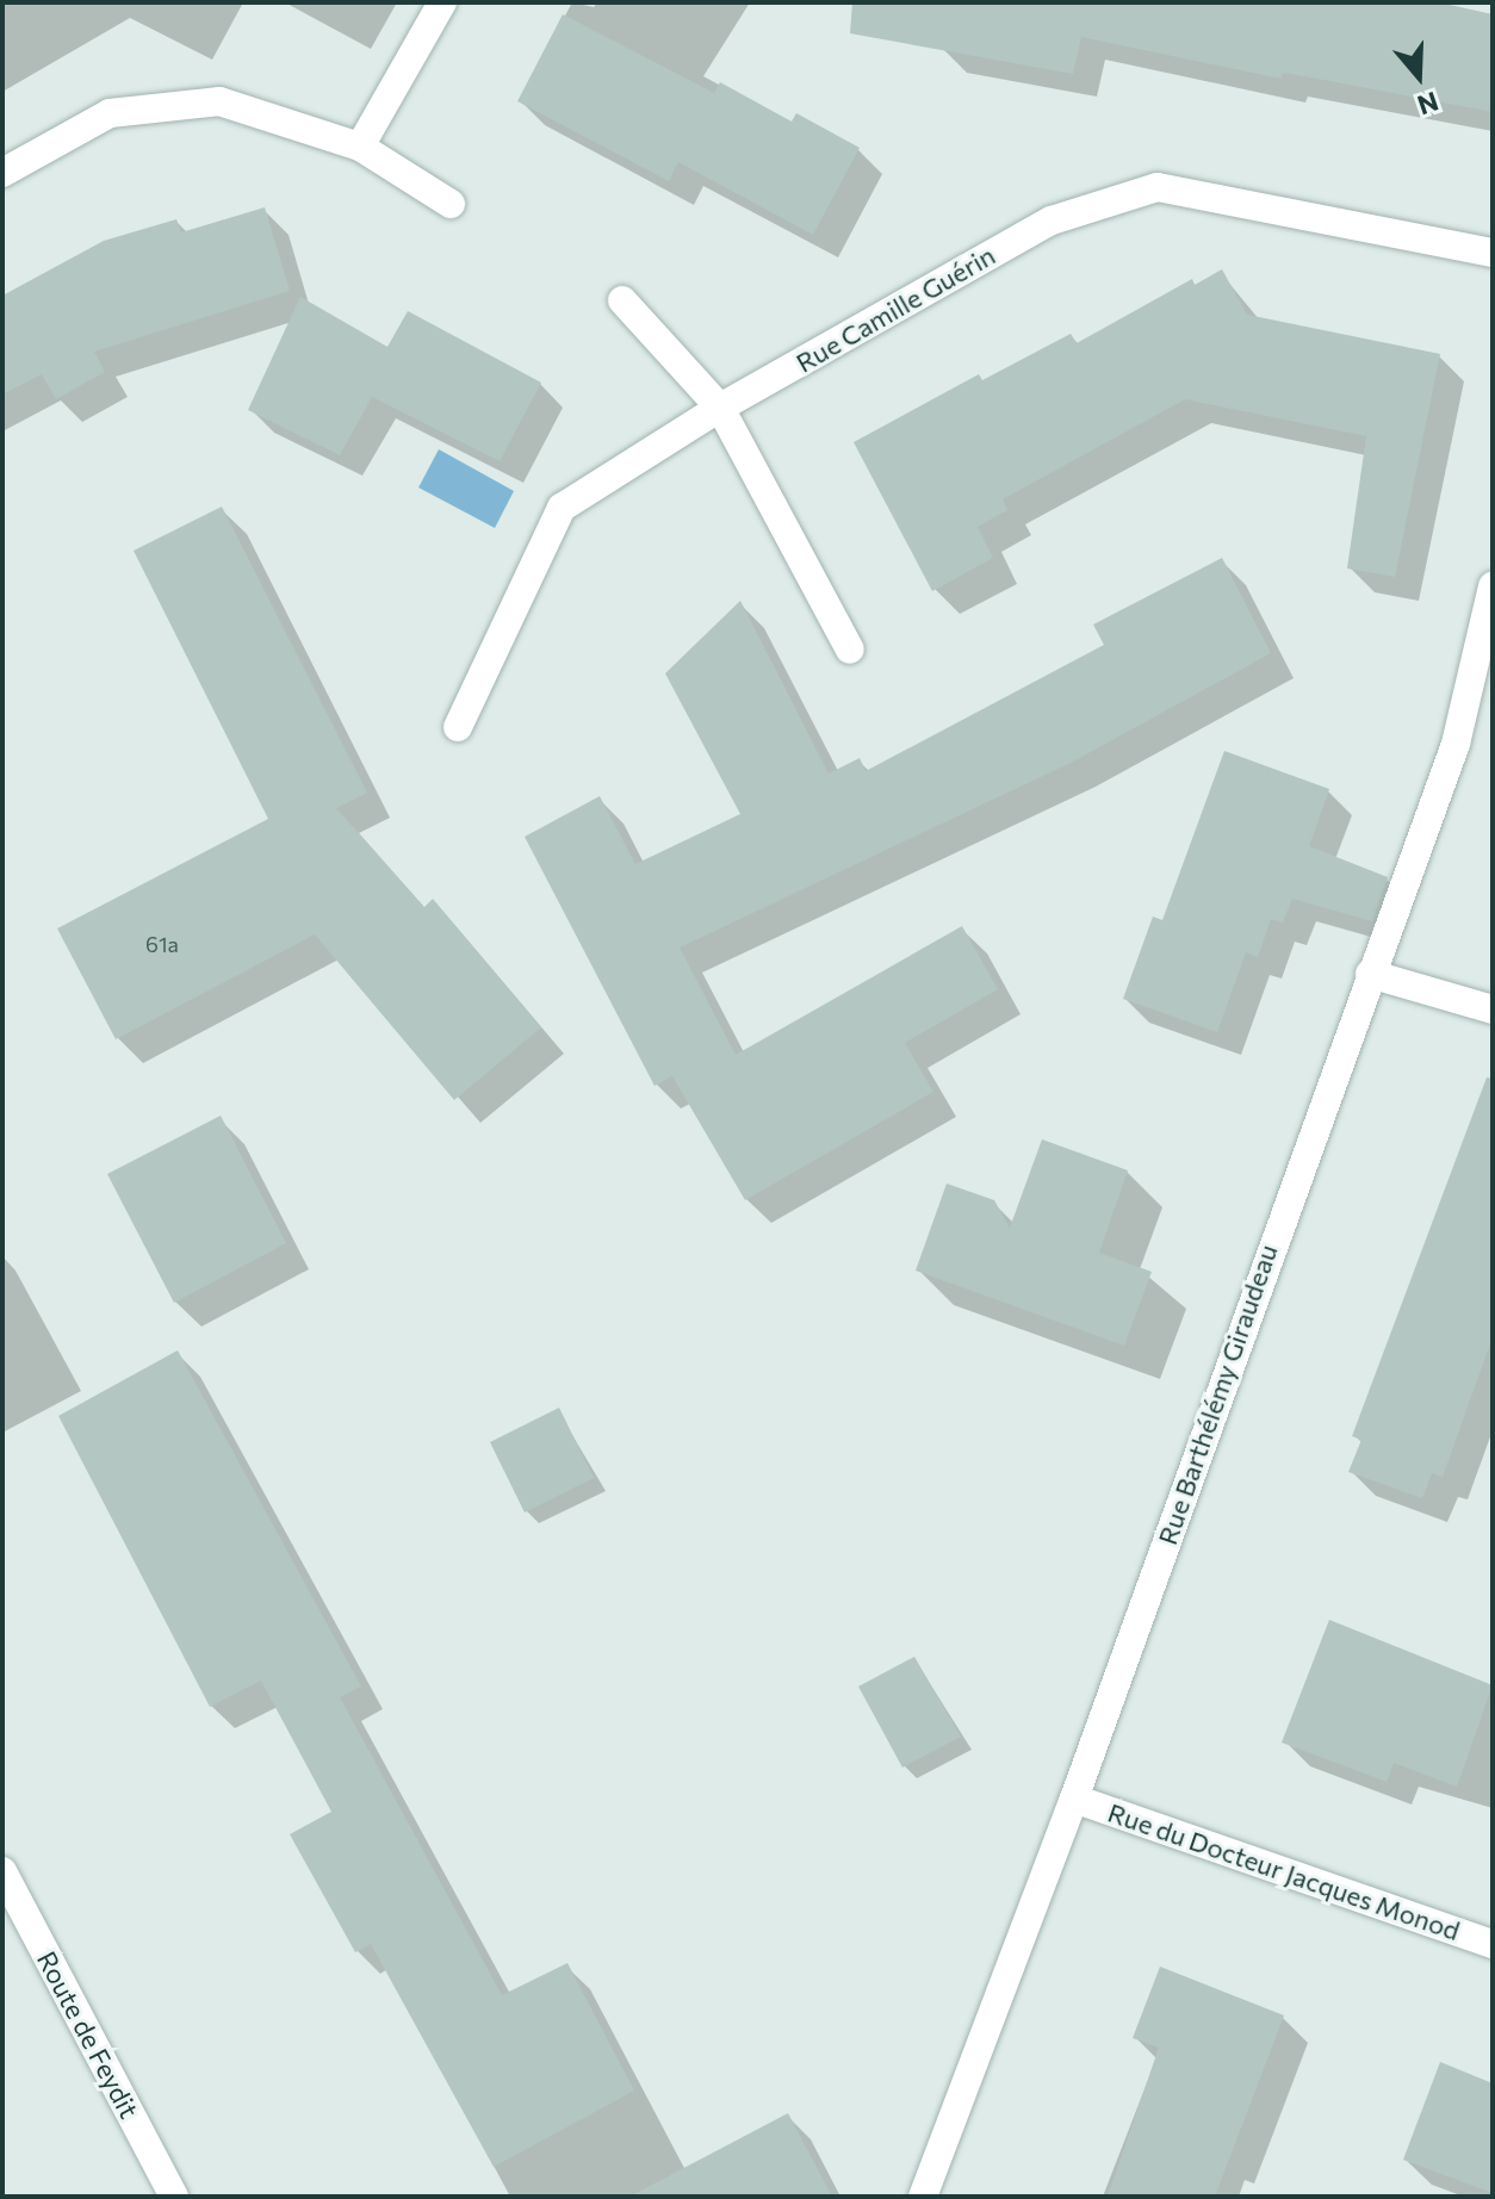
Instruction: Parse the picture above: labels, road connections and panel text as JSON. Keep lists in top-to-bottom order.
{
  "streets": {
    "street": [
      "Rue Camille Guérin",
      "Rue Barthélémy Giraudeau",
      "Rue du Docteur Jacques Monod",
      "Route de Feydit"
    ]
  },
  "crossings": [
    ["Rue Barthélémy Giraudeau", "Rue du Docteur Jacques Monod"]
  ],
  "house_numbers": ["61a"],
  "north": "bottom"
}
